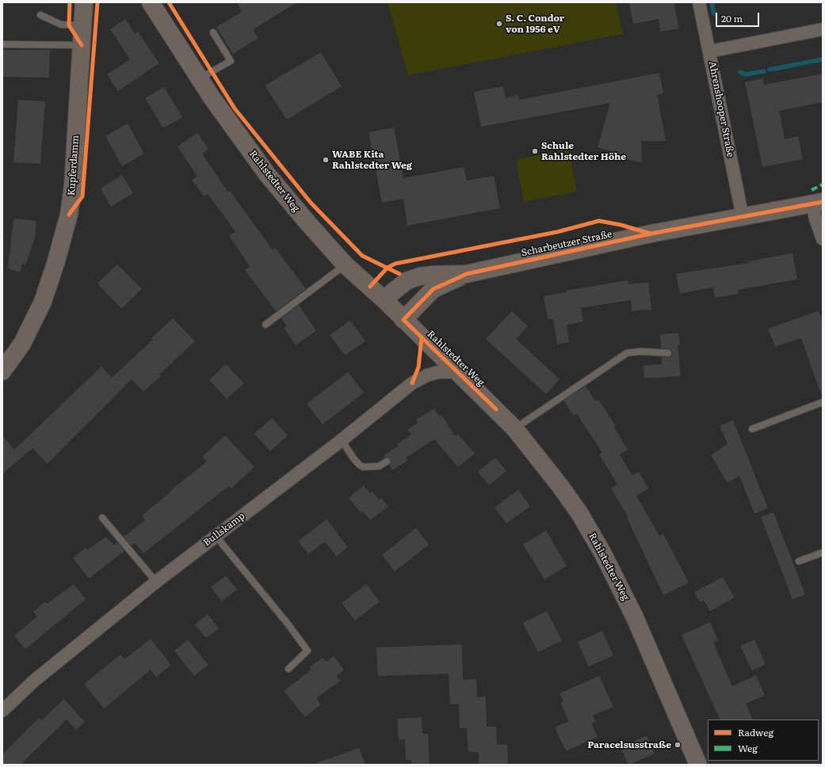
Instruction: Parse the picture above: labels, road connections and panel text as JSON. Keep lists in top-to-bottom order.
{
  "streets": {
    "main road": ["Kupferdamm", "Rahlstedter Weg", "Scharbeutzer Straße"],
    "street": ["Ahrenshooper Straße", "Bullskamp"]
  },
  "crossings": [
    ["Ahrenshooper Straße", "Scharbeutzer Straße"],
    ["Rahlstedter Weg", "Scharbeutzer Straße"],
    ["Rahlstedter Weg", "Bullskamp"]
  ],
  "places": [
    "S. C. Condor von 1956 eV",
    "Schule Rahlstedter Höhe",
    "WABE Kita Rahlstedter Weg",
    "Paracelsusstraße"
  ],
  "legend": ["Radweg", "Weg"],
  "scale_bar": "20 m"
}
